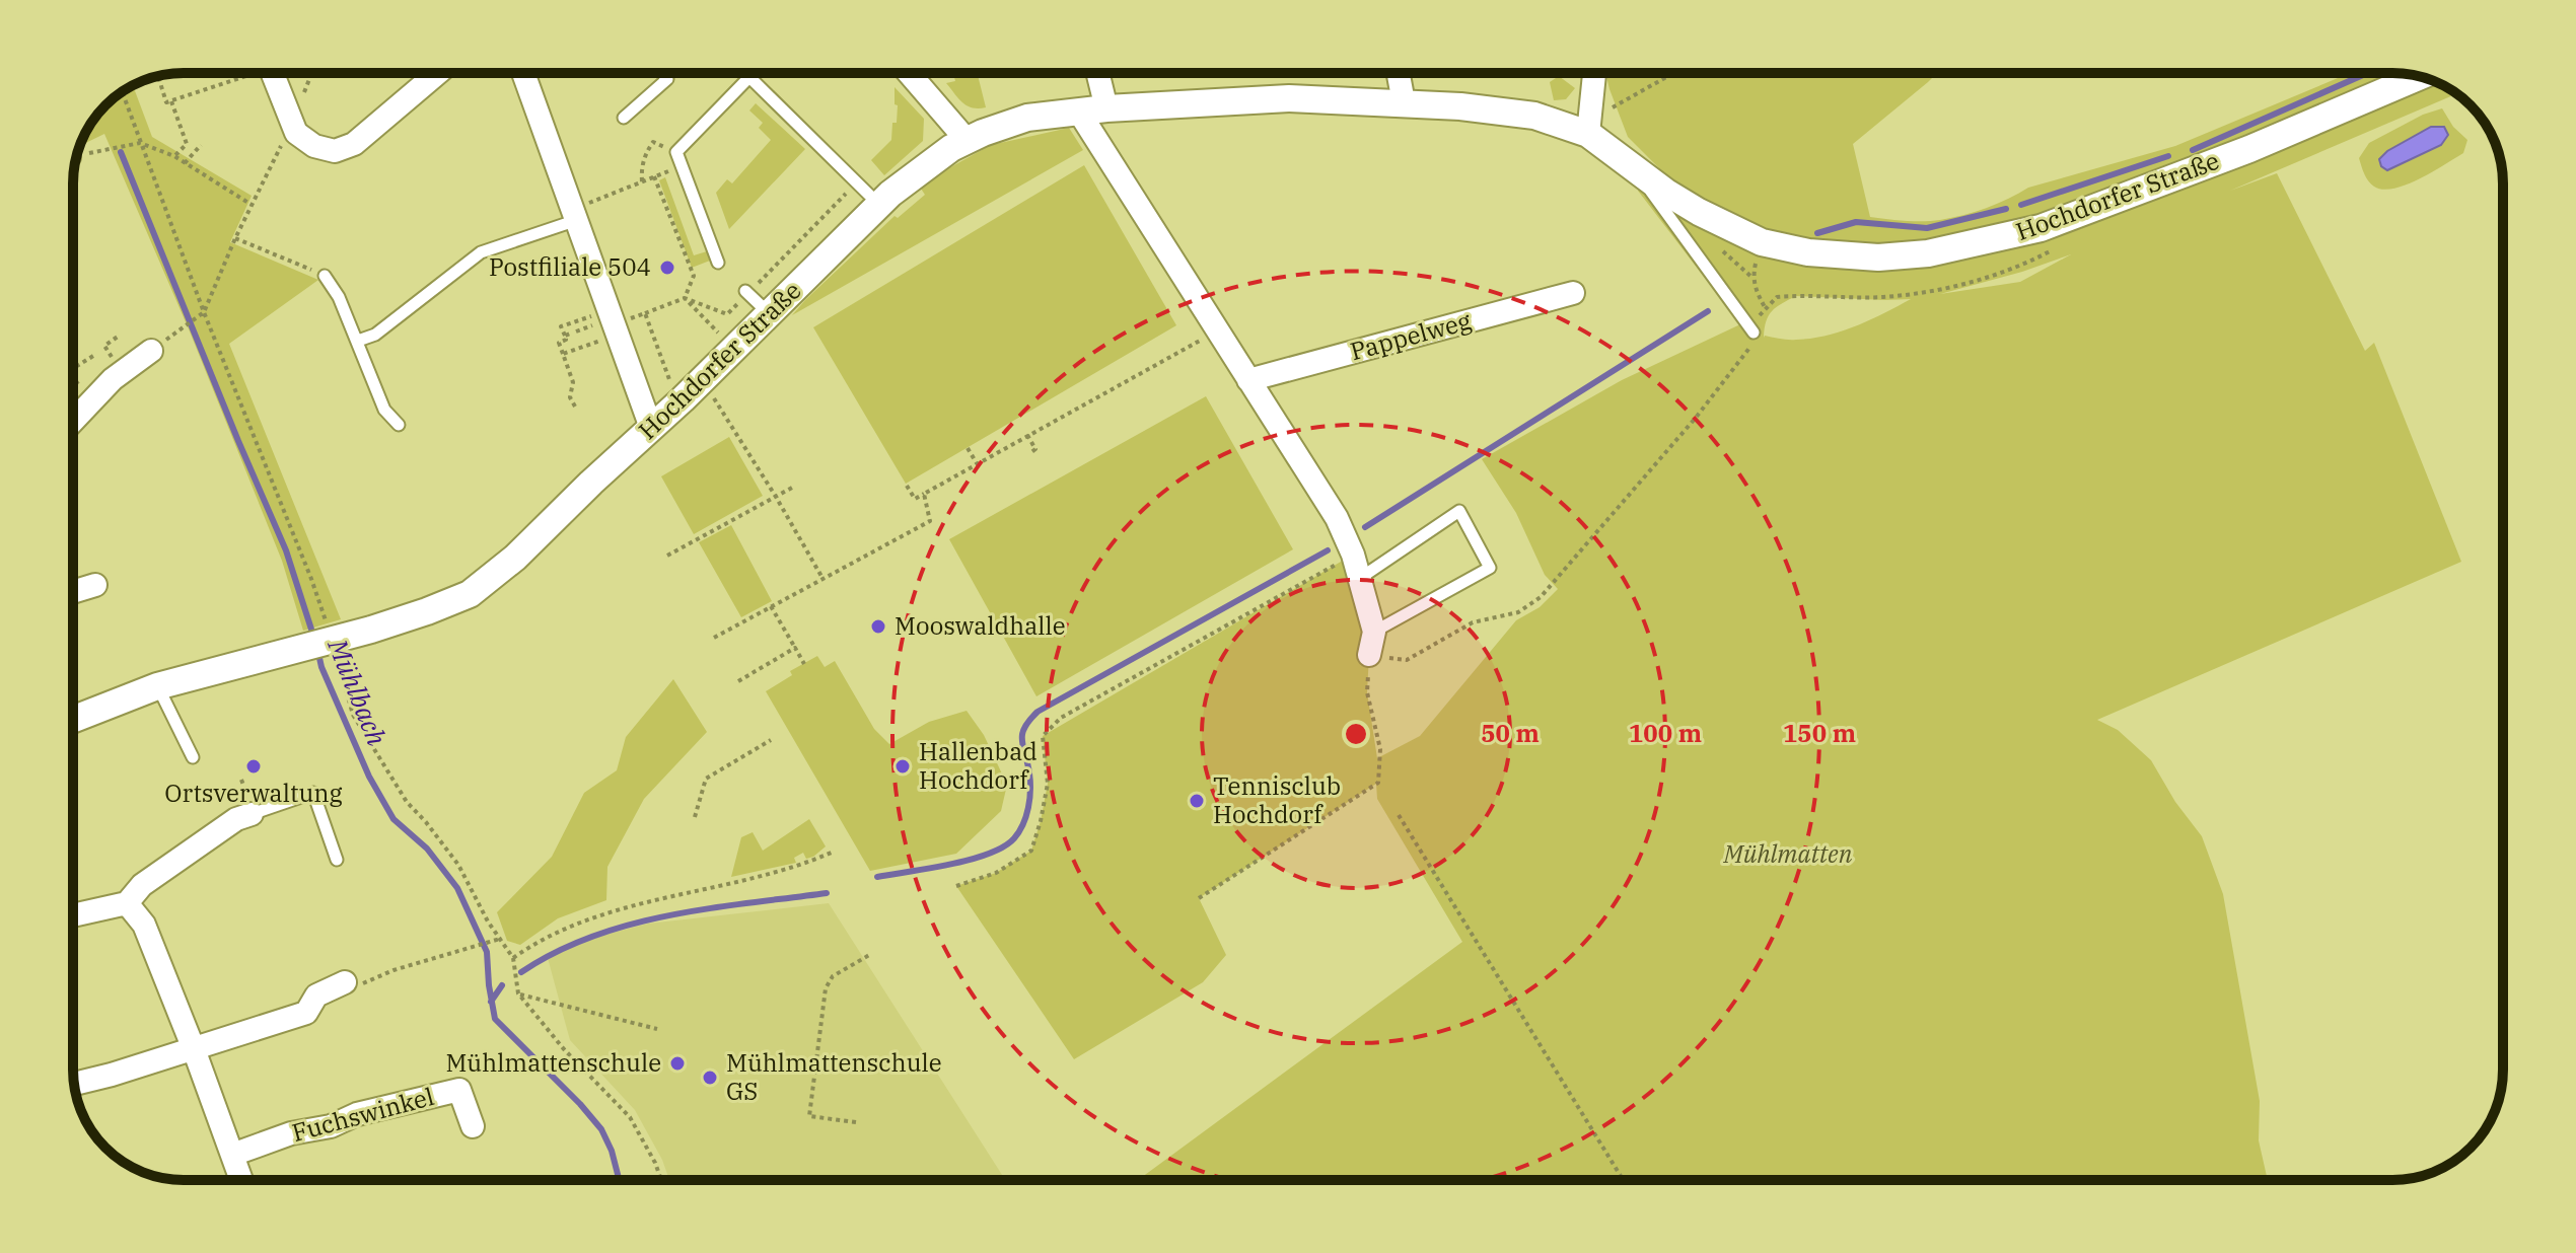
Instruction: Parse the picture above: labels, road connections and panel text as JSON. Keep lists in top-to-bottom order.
{
  "streets": {
    "street": ["Hochdorfer Straße", "Pappelweg", "Fuchswinkel"]
  },
  "water": ["Mühlbach"],
  "parks": ["Mühlmatten"],
  "places": [
    "Postfiliale 504",
    "Mooswaldhalle",
    "Ortsverwaltung",
    "Hallenbad Hochdorf",
    "Tennisclub Hochdorf",
    "Mühlmattenschule",
    "Mühlmattenschule GS"
  ],
  "rings": ["50 m", "100 m", "150 m"]
}
